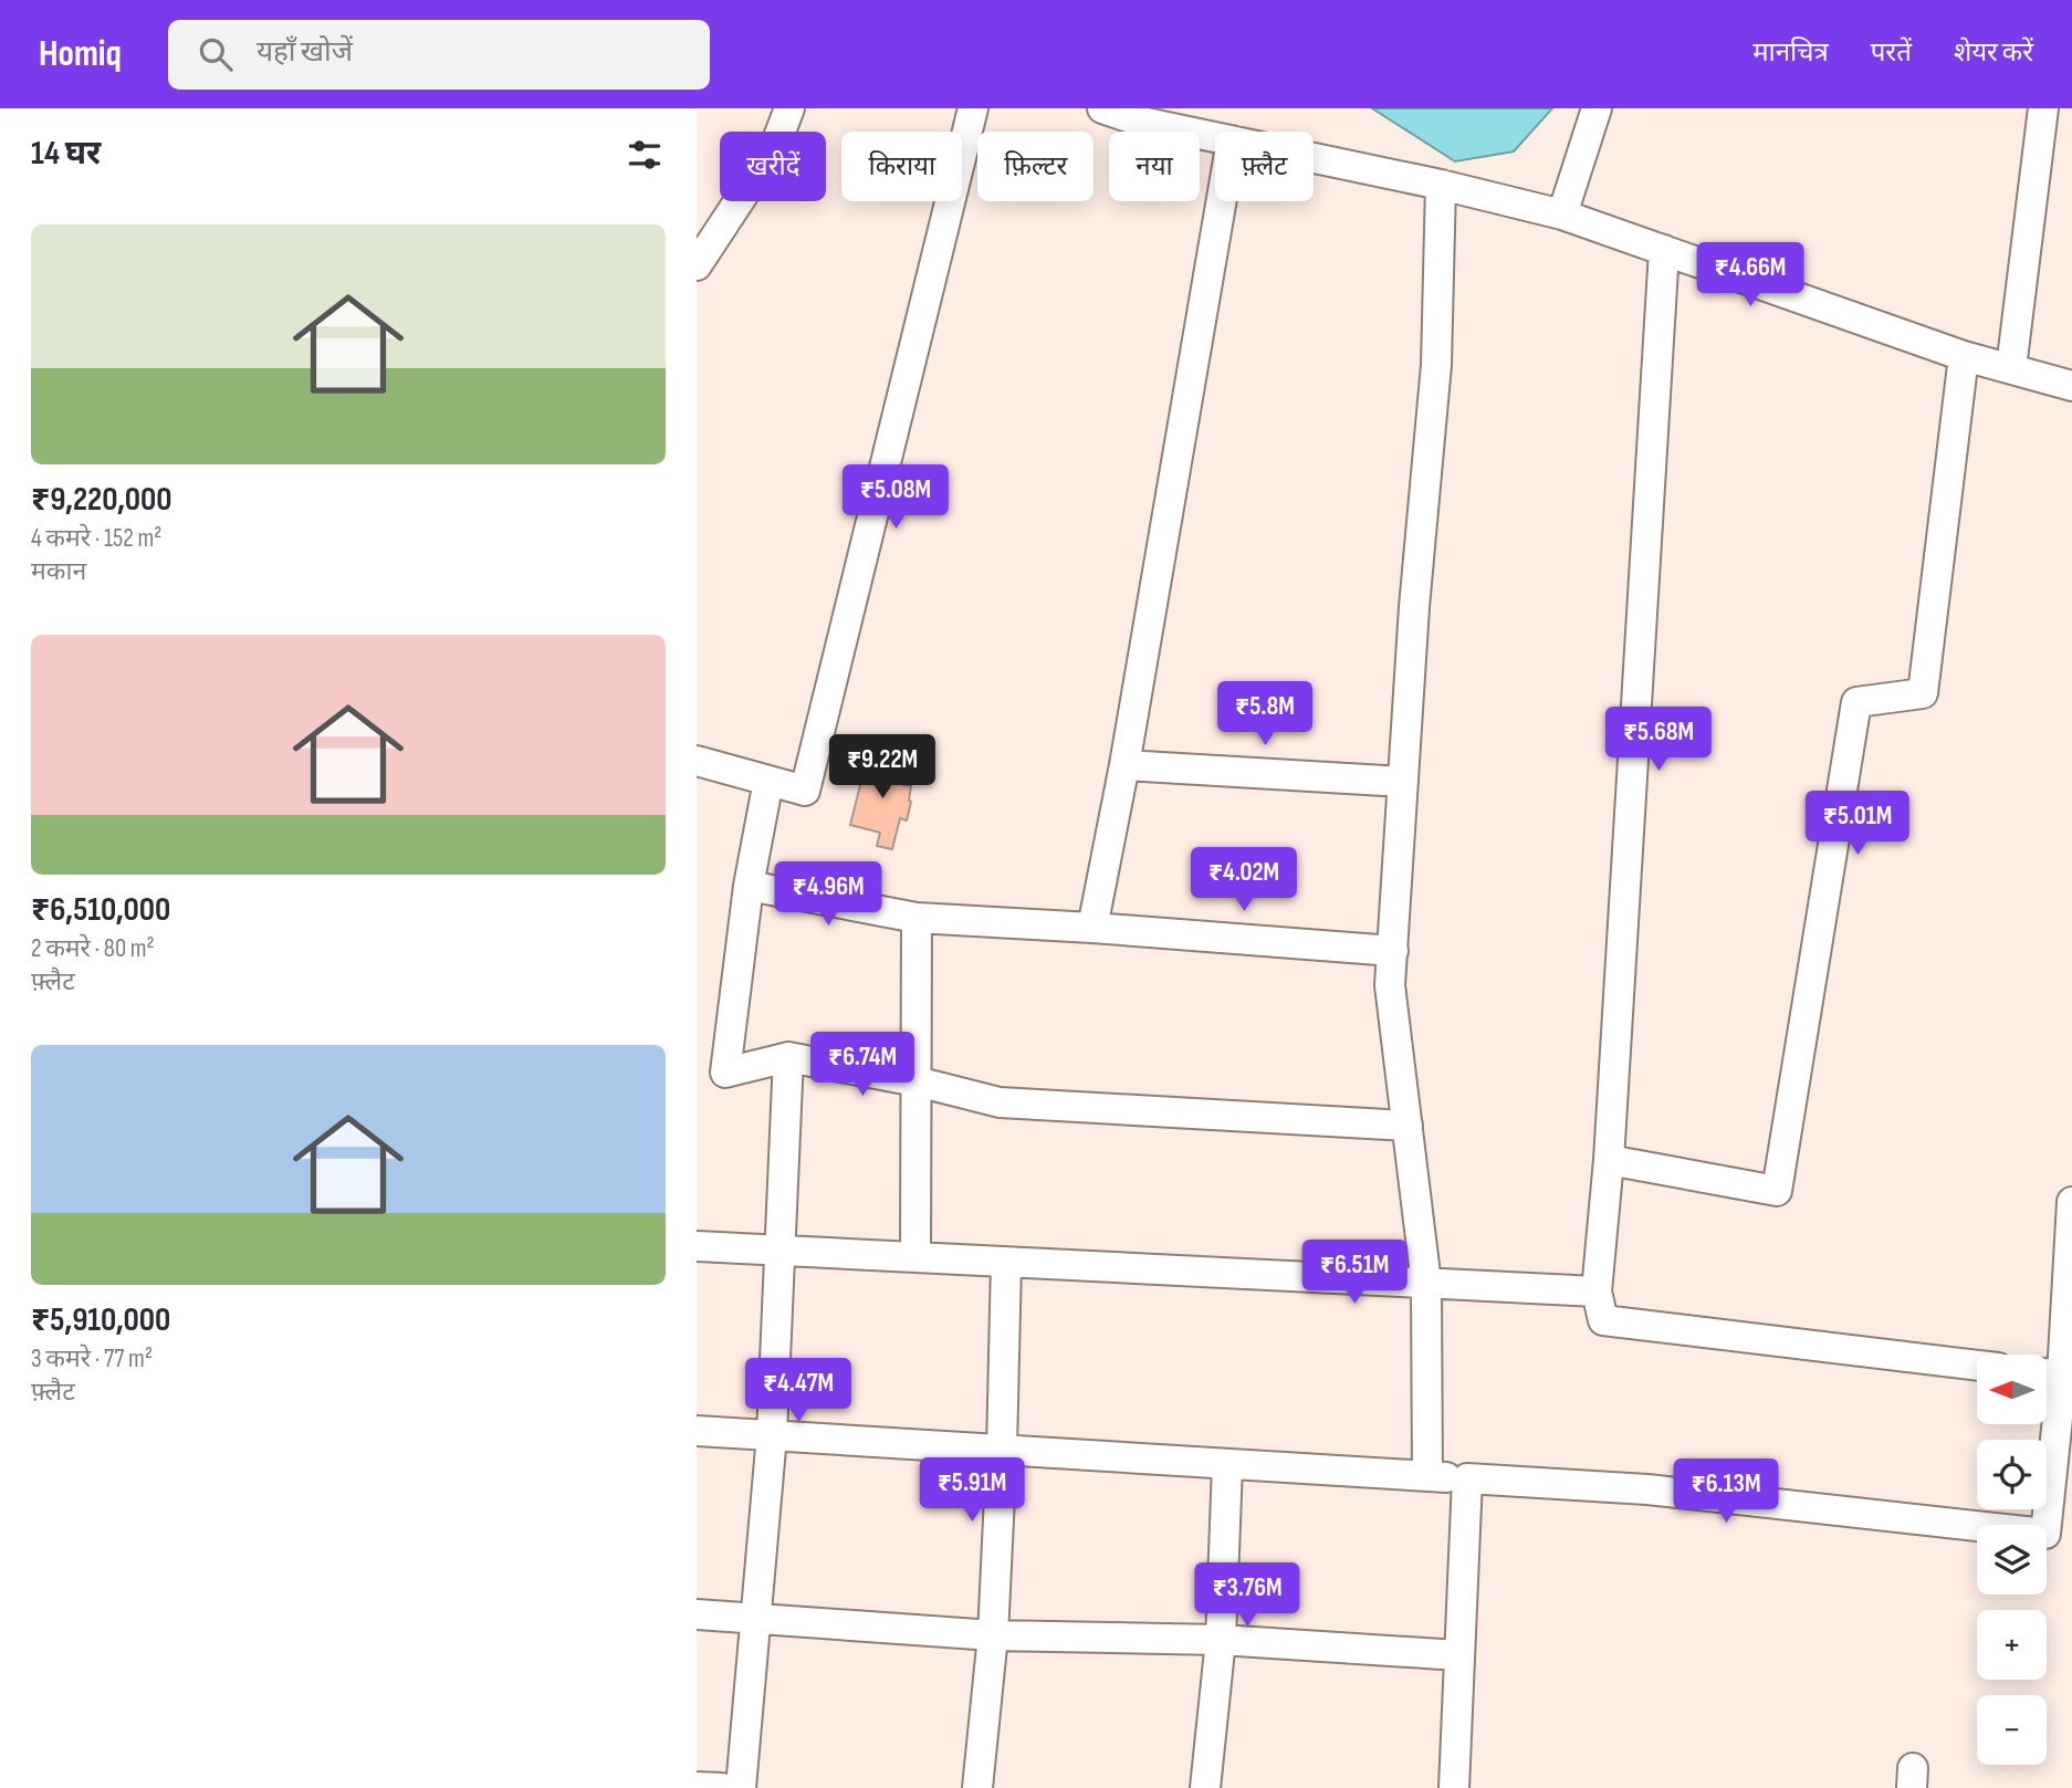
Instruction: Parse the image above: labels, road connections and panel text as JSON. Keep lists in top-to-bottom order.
{
  "north": "left",
  "page": {
    "header": "Homiq",
    "search": "यहाँ खोजें",
    "nav": ["मानचित्र", "परतें", "शेयर करें"],
    "heading": "14 घर",
    "chip": [
      "खरीदें",
      "किराया",
      "फ़िल्टर",
      "नया",
      "फ़्लैट"
    ],
    "list": [
      {
        "name": "₹9,220,000",
        "note": "4 कमरे · 152 m² · मकान"
      },
      {
        "name": "₹6,510,000",
        "note": "2 कमरे · 80 m² · फ़्लैट"
      },
      {
        "name": "₹5,910,000",
        "note": "3 कमरे · 77 m² · फ़्लैट"
      }
    ],
    "price": [
      "₹4.66M",
      "₹5.08M",
      "₹5.8M",
      "₹5.68M",
      "₹9.22M",
      "₹5.01M",
      "₹4.02M",
      "₹4.96M",
      "₹6.74M",
      "₹6.51M",
      "₹4.47M",
      "₹5.91M",
      "₹6.13M",
      "₹3.76M"
    ],
    "map_buttons": ["+", "−"]
  }
}
